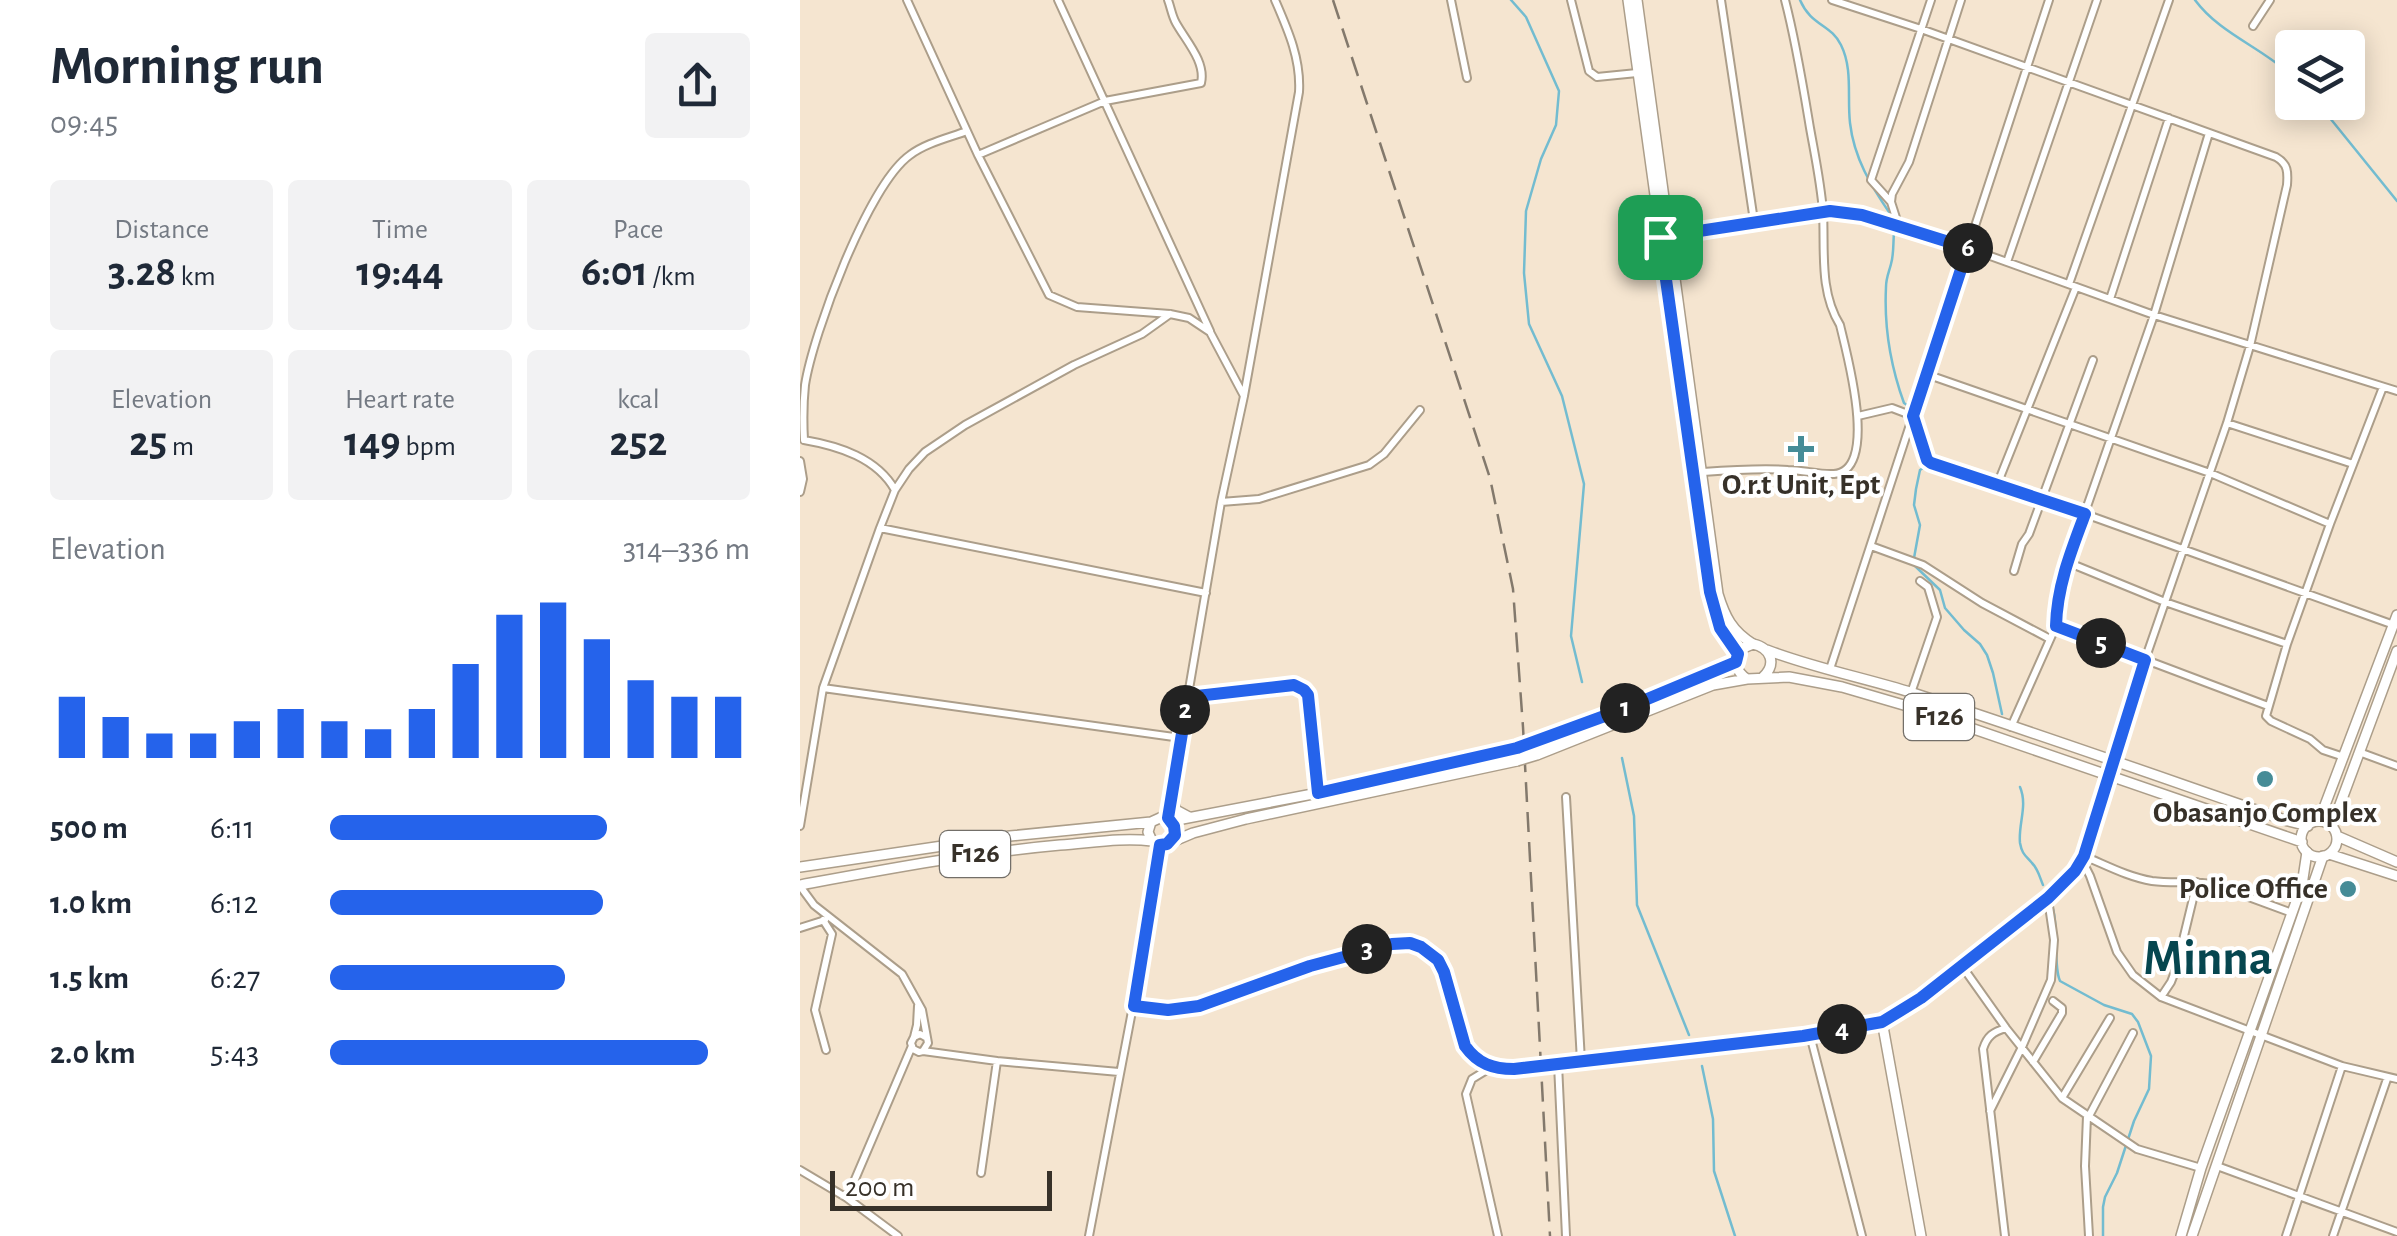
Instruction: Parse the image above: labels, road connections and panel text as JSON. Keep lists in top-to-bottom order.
{
  "streets": {
    "main road": ["F126"]
  },
  "districts": ["Minna"],
  "places": {
    "health": ["O.r.t Unit, Ept"],
    "other": ["Obasanjo Complex", "Police Office"]
  },
  "scale_bar": "200 m",
  "page": {
    "heading": ["Morning run", "09:45"],
    "stats": [
      ["Distance", "3.28 km"],
      ["Time", "19:44"],
      ["Pace", "6:01 /km"],
      ["Elevation", "25 m"],
      ["Heart rate", "149 bpm"],
      ["kcal", "252"]
    ],
    "pins": [
      "6",
      "5",
      "1",
      "2",
      "3",
      "4"
    ],
    "chart": ["Elevation", "314–336 m"],
    "list": [
      {
        "name": "500 m",
        "note": "6:11"
      },
      {
        "name": "1.0 km",
        "note": "6:12"
      },
      {
        "name": "1.5 km",
        "note": "6:27"
      },
      {
        "name": "2.0 km",
        "note": "5:43"
      }
    ],
    "scale": "200 m"
  }
}
